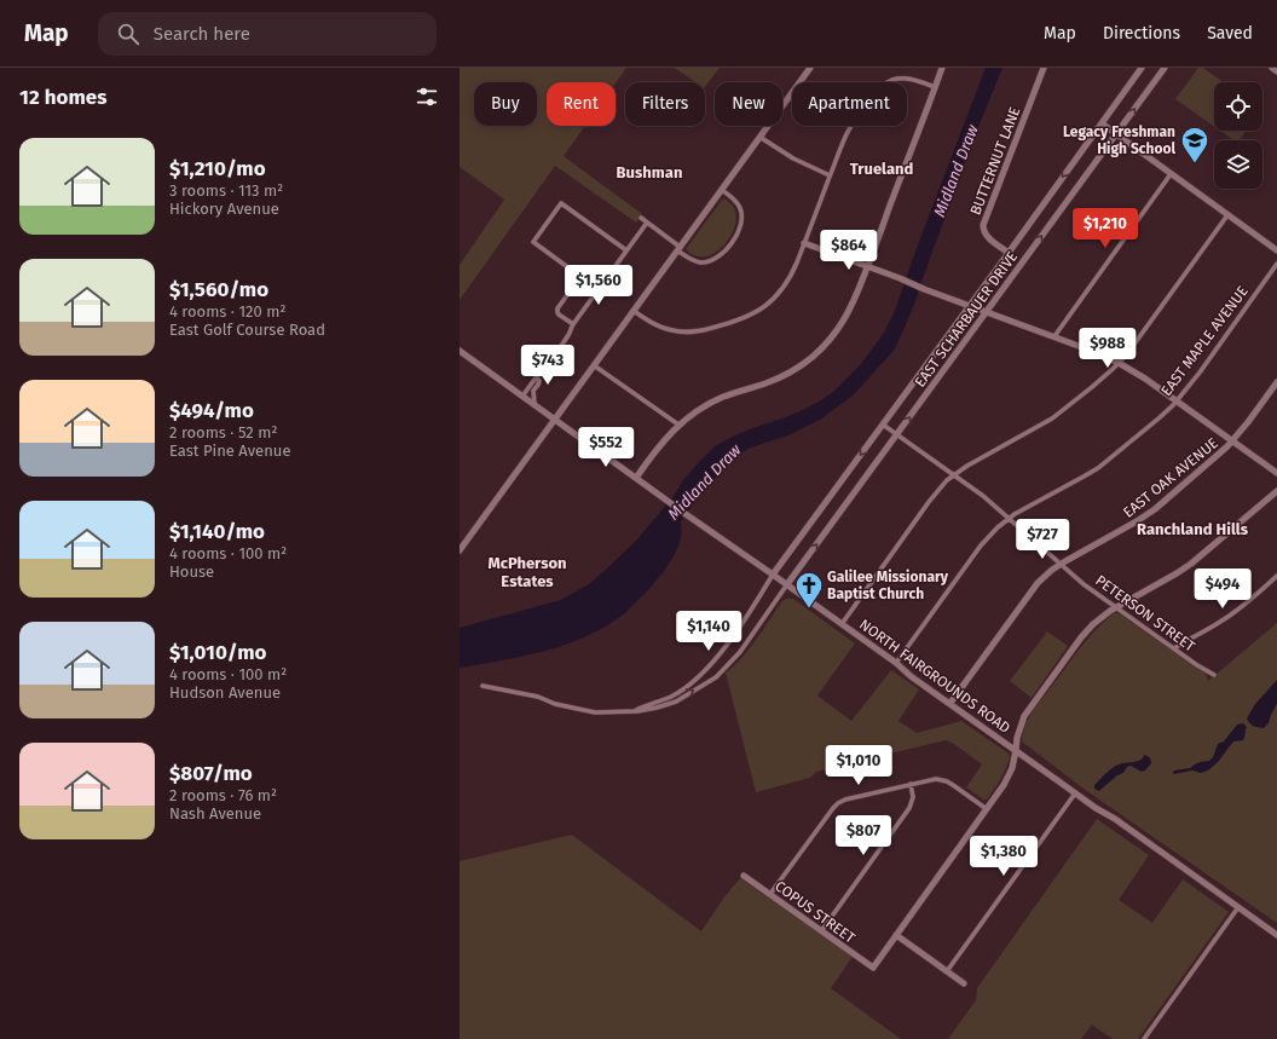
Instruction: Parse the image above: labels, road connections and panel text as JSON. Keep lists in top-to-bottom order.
{
  "streets": {
    "street": [
      "BUTTERNUT LANE",
      "EAST SCHARBAUER DRIVE",
      "EAST MAPLE AVENUE",
      "EAST OAK AVENUE",
      "PETERSON STREET",
      "NORTH FAIRGROUNDS ROAD",
      "COPUS STREET"
    ]
  },
  "crossings": [
    ["BUTTERNUT LANE", "EAST SCHARBAUER DRIVE"],
    ["EAST SCHARBAUER DRIVE", "PETERSON STREET"],
    ["EAST SCHARBAUER DRIVE", "NORTH FAIRGROUNDS ROAD"],
    ["EAST MAPLE AVENUE", "PETERSON STREET"],
    ["EAST MAPLE AVENUE", "NORTH FAIRGROUNDS ROAD"],
    ["EAST OAK AVENUE", "PETERSON STREET"],
    ["EAST OAK AVENUE", "NORTH FAIRGROUNDS ROAD"]
  ],
  "districts": [
    "Trueland",
    "Bushman",
    "Ranchland Hills",
    "McPherson Estates"
  ],
  "water": ["Midland Draw"],
  "places": {
    "school or university": ["Legacy Freshman High School"],
    "church": ["Galilee Missionary Baptist Church"]
  },
  "page": {
    "header": "Map",
    "search": "Search here",
    "nav": ["Map", "Directions", "Saved"],
    "heading": "12 homes",
    "chip": [
      "Buy",
      "Rent",
      "Filters",
      "New",
      "Apartment"
    ],
    "list": [
      {
        "name": "$1,210/mo",
        "note": "3 rooms · 113 m² · Hickory Avenue"
      },
      {
        "name": "$1,560/mo",
        "note": "4 rooms · 120 m² · East Golf Course Road"
      },
      {
        "name": "$494/mo",
        "note": "2 rooms · 52 m² · East Pine Avenue"
      },
      {
        "name": "$1,140/mo",
        "note": "4 rooms · 100 m² · House"
      },
      {
        "name": "$1,010/mo",
        "note": "4 rooms · 100 m² · Hudson Avenue"
      },
      {
        "name": "$807/mo",
        "note": "2 rooms · 76 m² · Nash Avenue"
      }
    ],
    "price": [
      "$1,210",
      "$864",
      "$1,560",
      "$988",
      "$743",
      "$552",
      "$727",
      "$494",
      "$1,140",
      "$1,010",
      "$807",
      "$1,380"
    ]
  }
}
